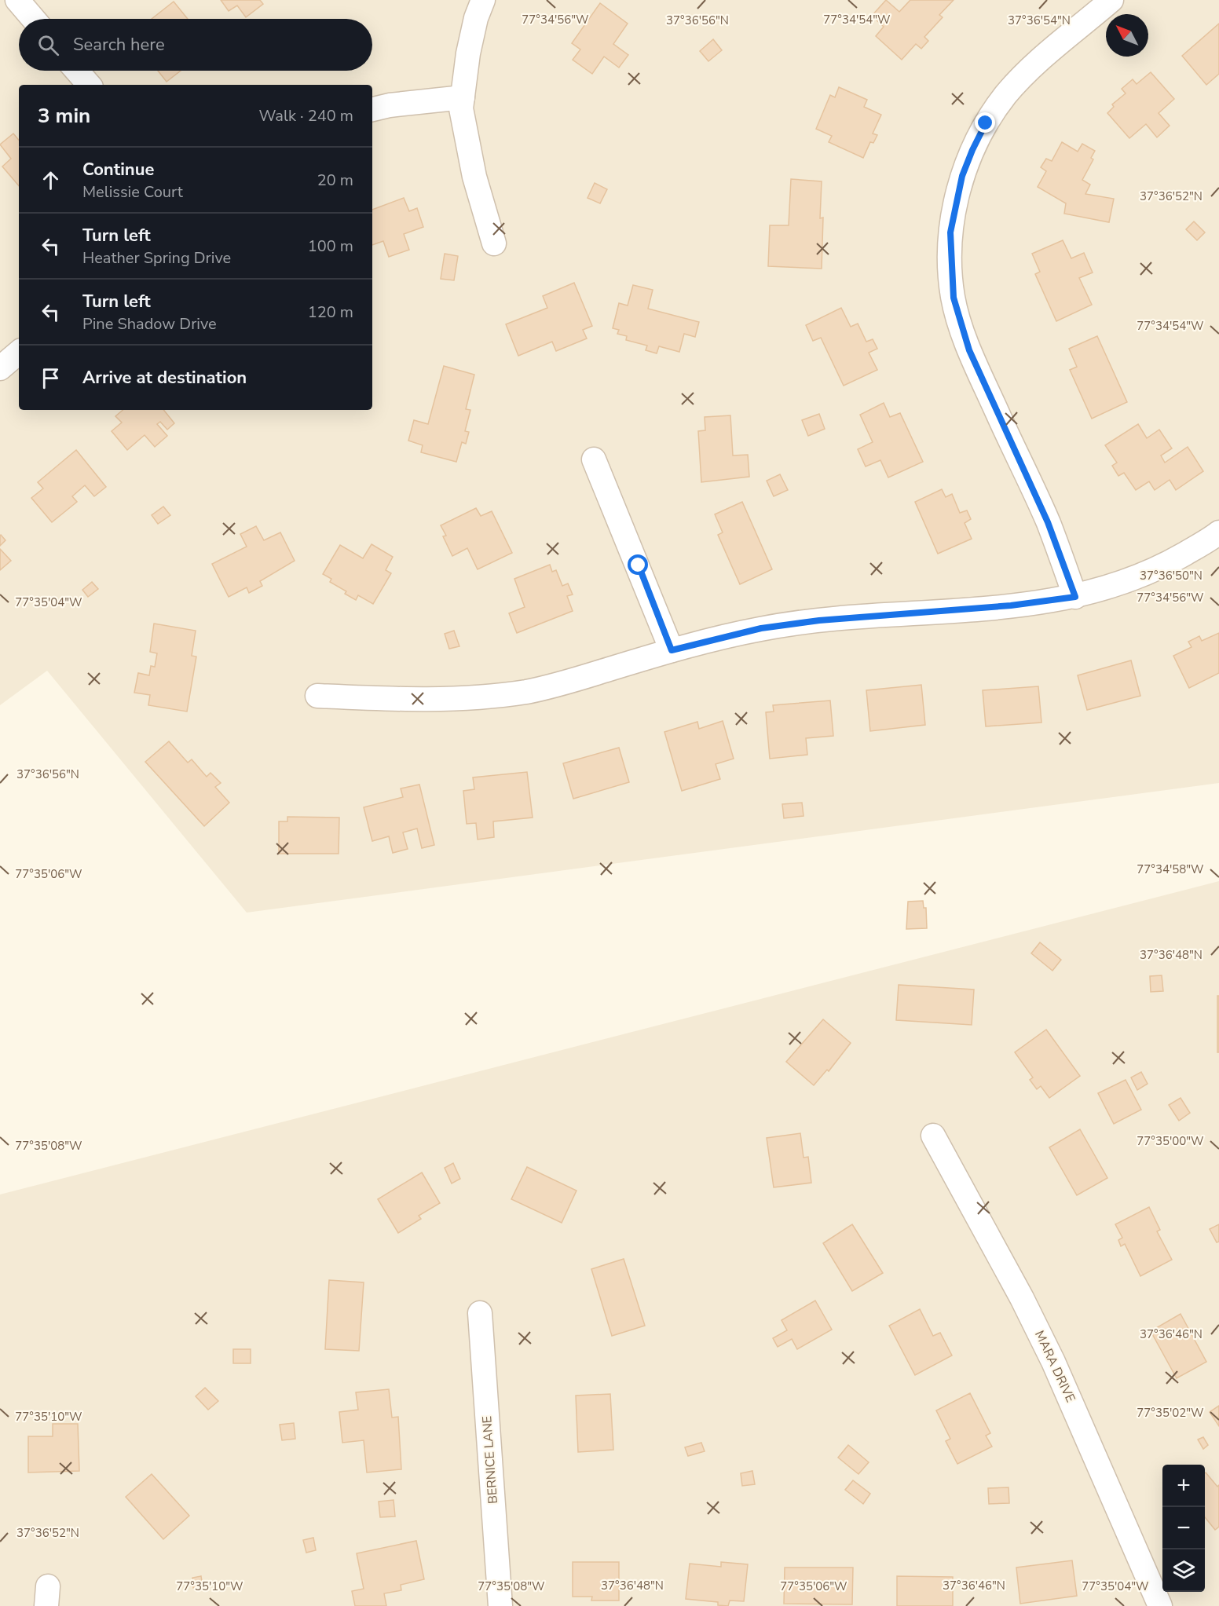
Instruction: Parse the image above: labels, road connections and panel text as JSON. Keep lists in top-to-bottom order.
{
  "streets": {
    "street": ["MARA DRIVE", "BERNICE LANE"]
  },
  "north": "top left",
  "page": {
    "search": "Search here",
    "heading": ["3 min", "Walk · 240 m"],
    "list": [
      ["Continue", "Melissie Court", "20 m"],
      ["Turn left", "Heather Spring Drive", "100 m"],
      ["Turn left", "Pine Shadow Drive", "120 m"],
      "Arrive at destination"
    ],
    "map_buttons": ["+", "−"]
  },
  "coordinates": [
    "77°34'56\"W",
    "77°34'54\"W",
    "37°36'56\"N",
    "37°36'54\"N",
    "37°36'52\"N",
    "37°36'50\"N",
    "77°35'04\"W",
    "77°34'58\"W",
    "77°35'06\"W",
    "37°36'48\"N",
    "77°35'00\"W",
    "77°35'08\"W",
    "37°36'46\"N",
    "77°35'02\"W",
    "77°35'10\"W"
  ]
}
